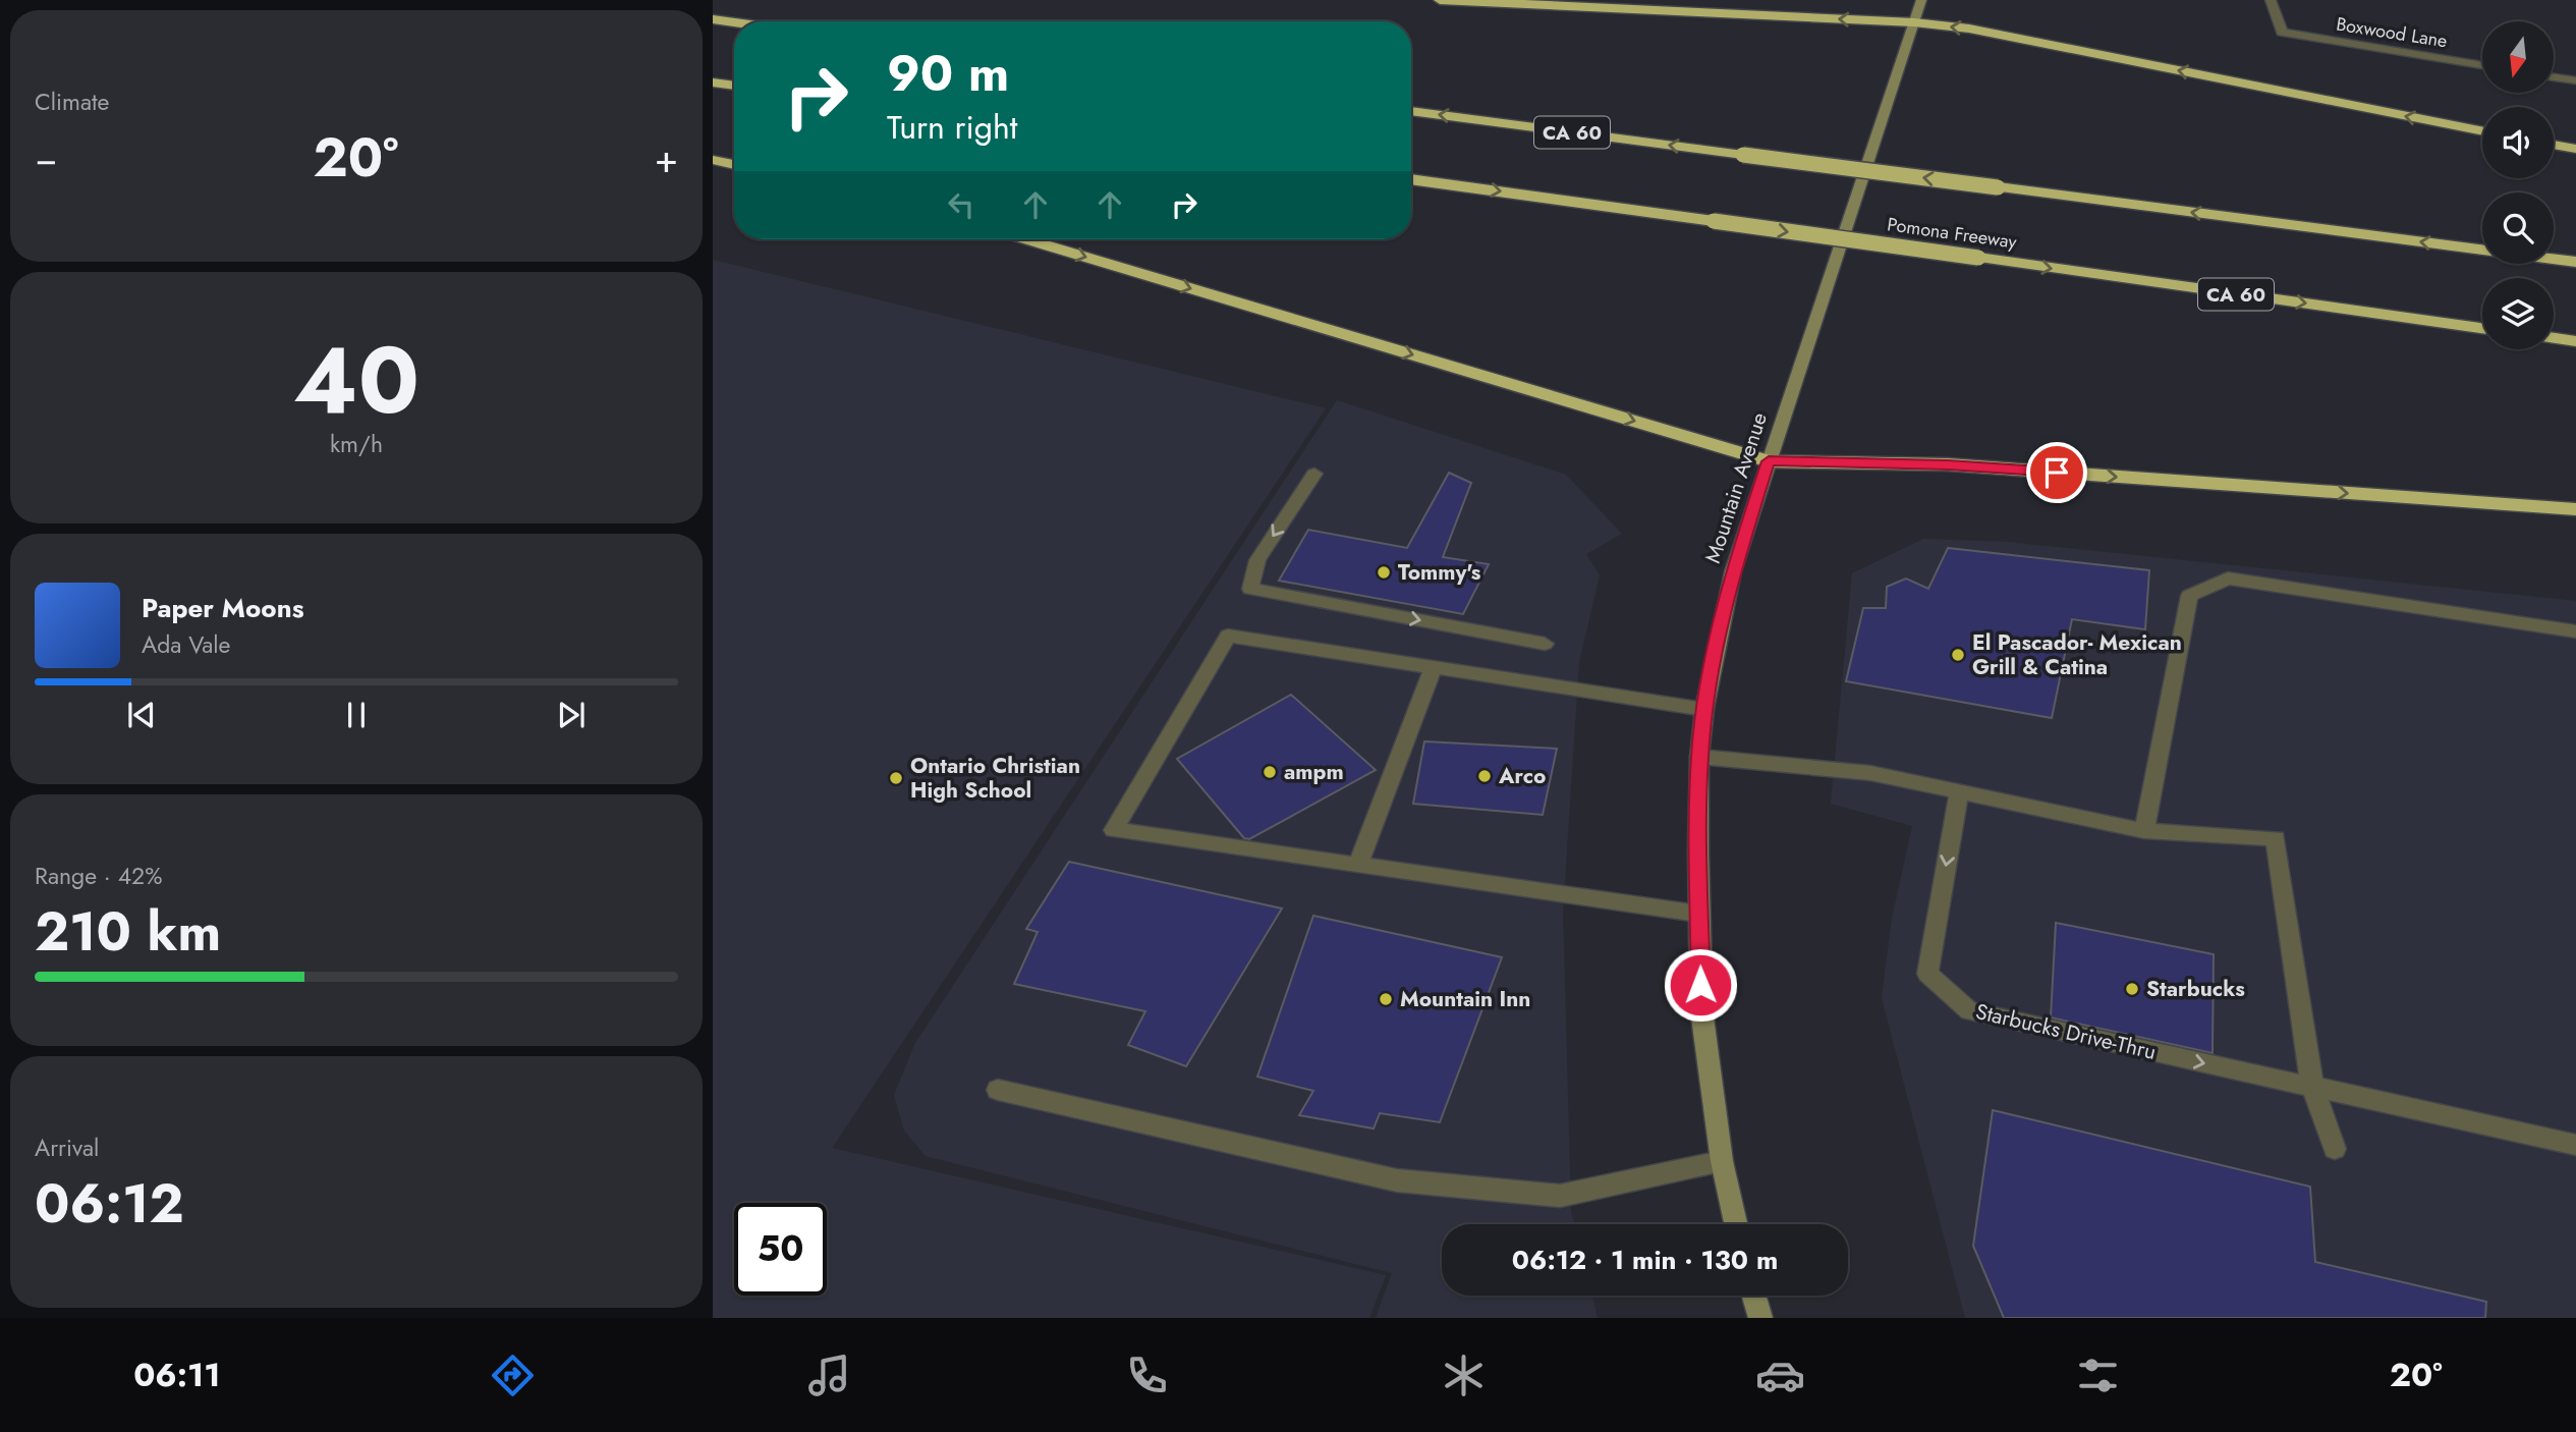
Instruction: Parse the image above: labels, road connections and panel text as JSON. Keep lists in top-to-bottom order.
{
  "streets": {
    "highway": ["CA 60", "Pomona Freeway"],
    "main road": ["Mountain Avenue"],
    "street": ["Boxwood Lane", "Starbucks Drive-Thru"]
  },
  "places": [
    "Tommy's",
    "El Pascador- Mexican Grill & Catina",
    "ampm",
    "Arco",
    "Ontario Christian High School",
    "Starbucks",
    "Mountain Inn"
  ],
  "north": "bottom",
  "page": {
    "tile": [
      "Climate",
      ["40", "km/h"],
      ["Range · 42%", "210 km"],
      ["Arrival", "06:12"]
    ],
    "turn": ["90 m", "Turn right"],
    "heat": ["−", "20°", "+"],
    "song": ["Paper Moons", "Ada Vale"],
    "limit": "50",
    "trip": "06:12 · 1 min · 130 m",
    "tabs": ["06:11", "20°"]
  }
}
